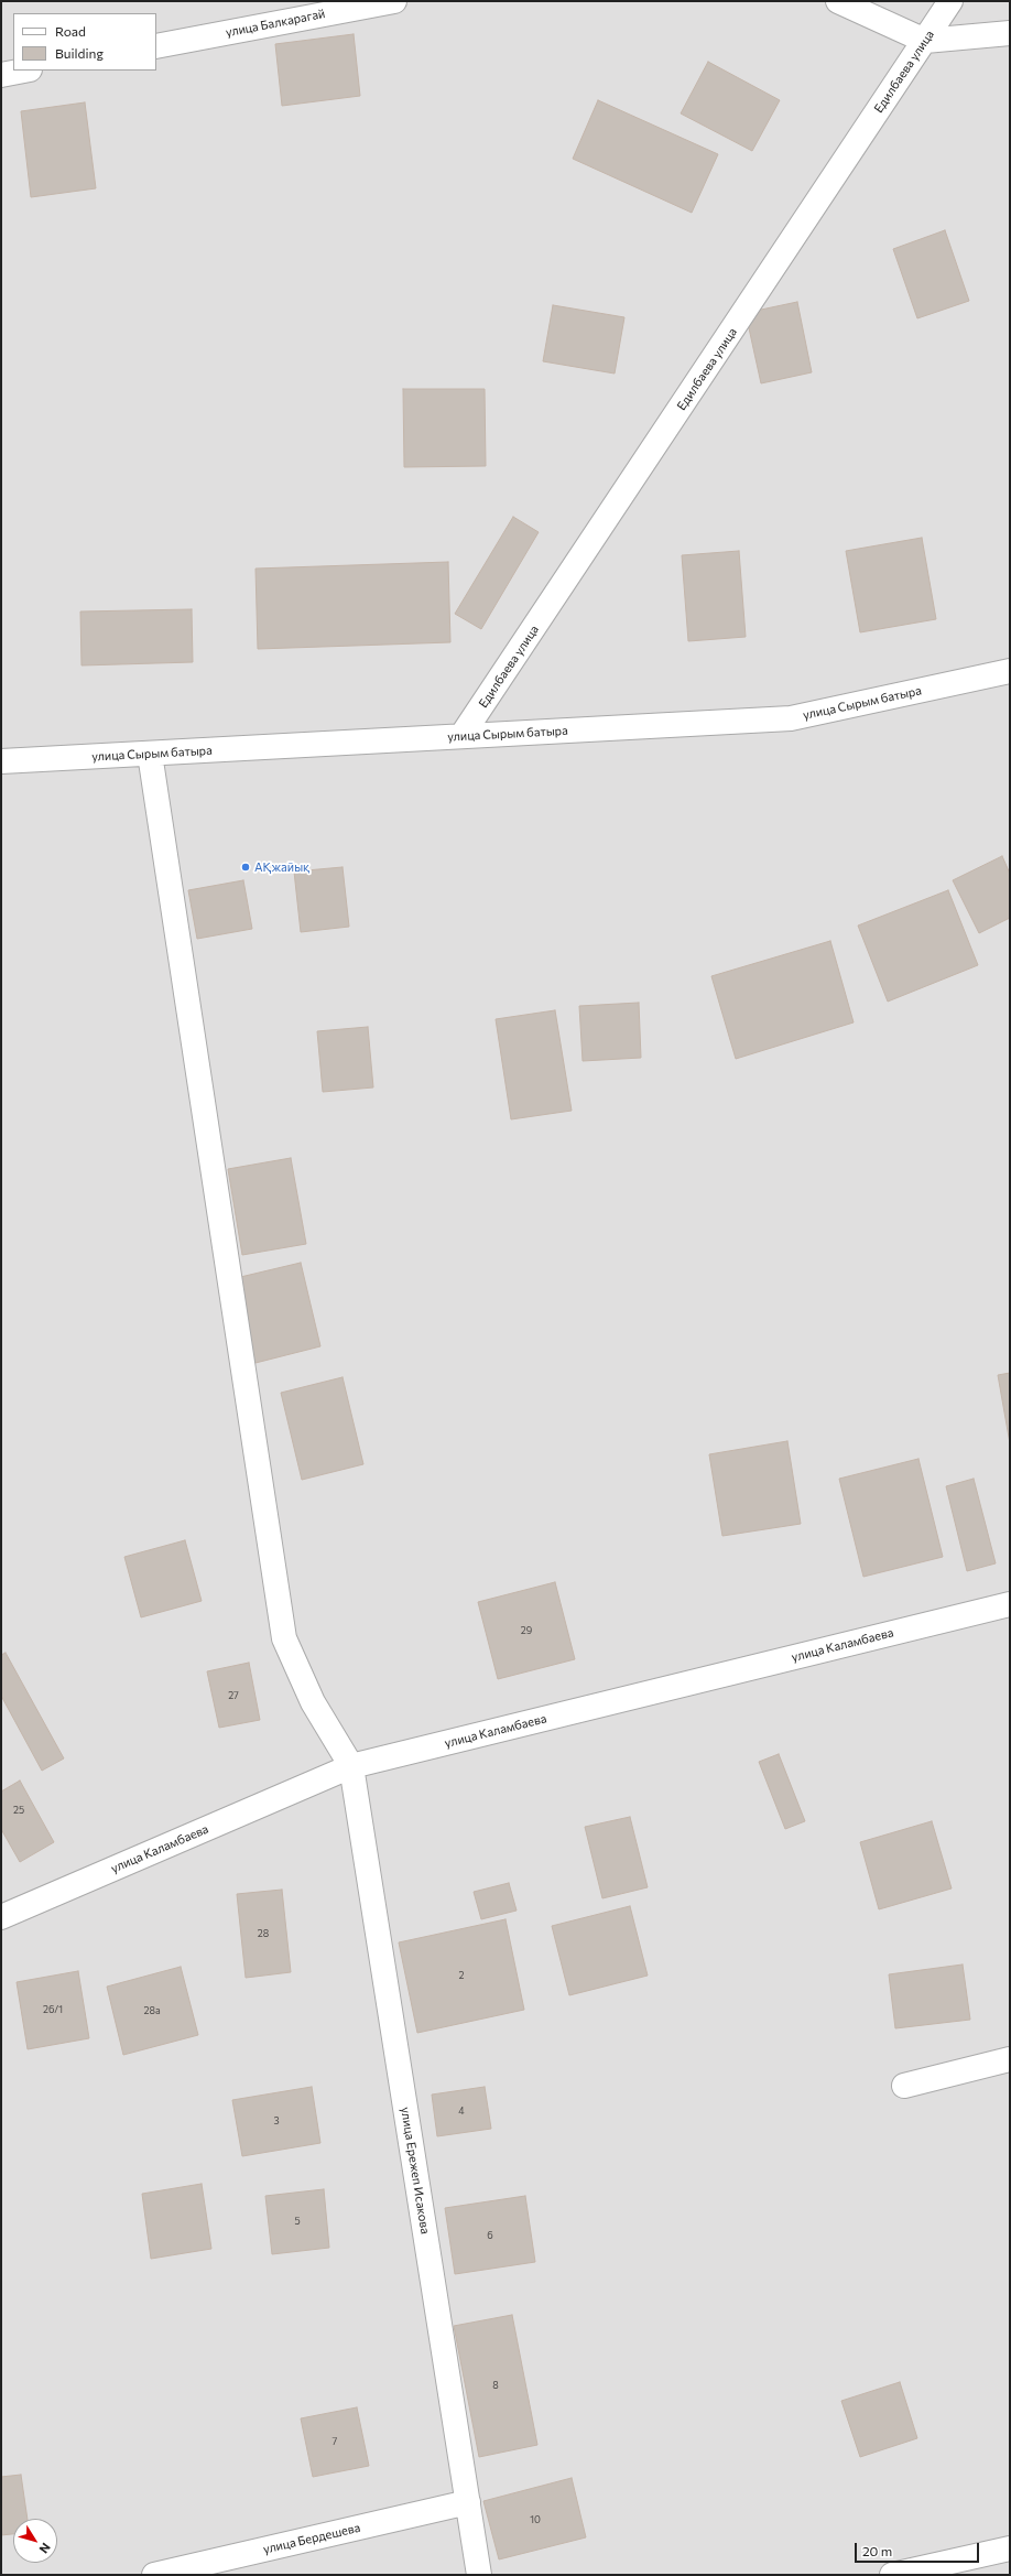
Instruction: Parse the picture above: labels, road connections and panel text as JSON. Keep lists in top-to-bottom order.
{
  "streets": {
    "street": [
      "улица Балкарагай",
      "Едилбаева улица",
      "улица Сырым батыра",
      "улица Каламбаева",
      "улица Ережеп Исакова",
      "улица Бердешева"
    ]
  },
  "crossings": [
    ["Едилбаева улица", "улица Сырым батыра"],
    ["улица Каламбаева", "улица Ережеп Исакова"],
    ["улица Ережеп Исакова", "улица Бердешева"]
  ],
  "places": ["АҚжайық"],
  "house_numbers": [
    "29",
    "27",
    "25",
    "28",
    "2",
    "26/1",
    "28а",
    "4",
    "3",
    "5",
    "6",
    "8",
    "7",
    "10"
  ],
  "legend": ["Road", "Building"],
  "scale_bar": "20 m",
  "north": "bottom right"
}
